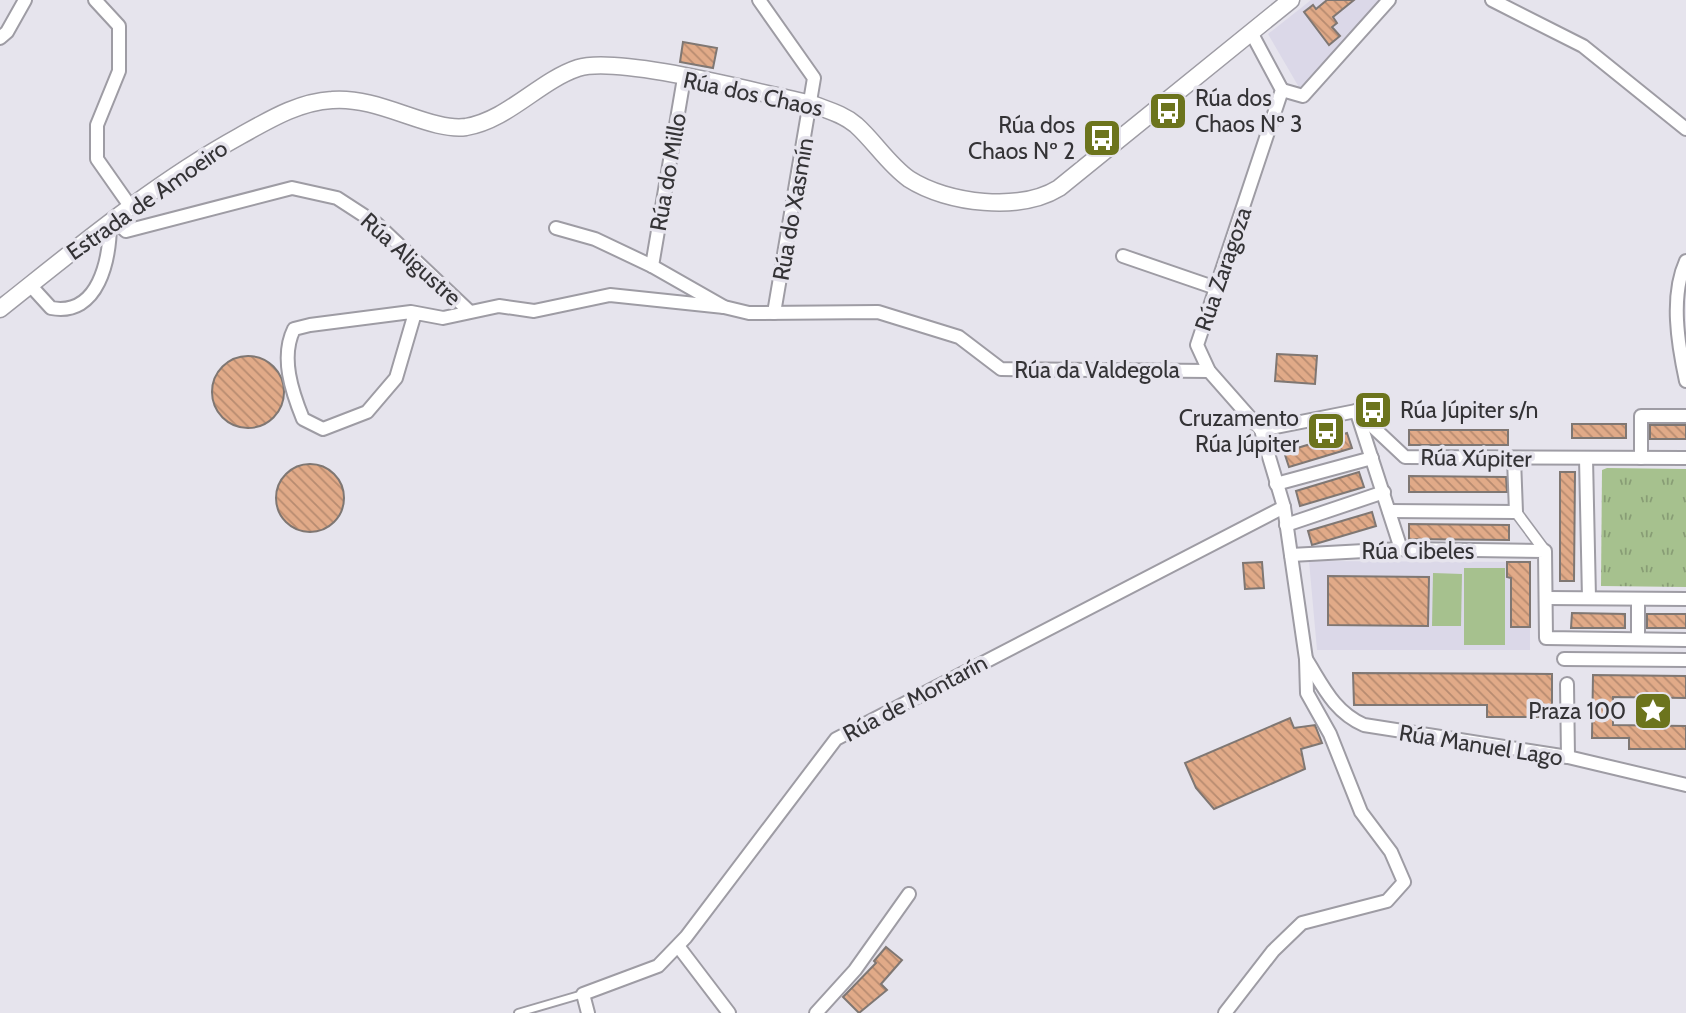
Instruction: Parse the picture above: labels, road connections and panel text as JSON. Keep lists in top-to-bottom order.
{
  "streets": {
    "street": [
      "Rúa dos Chaos",
      "Rúa do Millo",
      "Estrada de Amoeiro",
      "Rúa do Xasmín",
      "Rúa Aligustre",
      "Rúa Zaragoza",
      "Rúa da Valdegola",
      "Rúa Xúpiter",
      "Rúa Cibeles",
      "Rúa de Montarín",
      "Rúa Manuel Lago"
    ]
  },
  "crossings": [
    ["Rúa dos Chaos", "Rúa do Millo"],
    ["Rúa dos Chaos", "Estrada de Amoeiro"],
    ["Rúa dos Chaos", "Rúa do Xasmín"],
    ["Rúa do Millo", "Rúa da Valdegola"],
    ["Estrada de Amoeiro", "Rúa Aligustre"],
    ["Rúa do Xasmín", "Rúa da Valdegola"],
    ["Rúa Zaragoza", "Rúa da Valdegola"],
    ["Rúa Zaragoza", "Rúa Cibeles"],
    ["Rúa Zaragoza", "Rúa de Montarín"],
    ["Rúa Zaragoza", "Rúa Manuel Lago"]
  ],
  "places": {
    "bus stop": [
      "Rúa dos Chaos Nº 3",
      "Rúa dos Chaos Nº 2",
      "Rúa Júpiter s/n",
      "Cruzamento Rúa Júpiter"
    ],
    "place": ["Praza 100"]
  }
}
